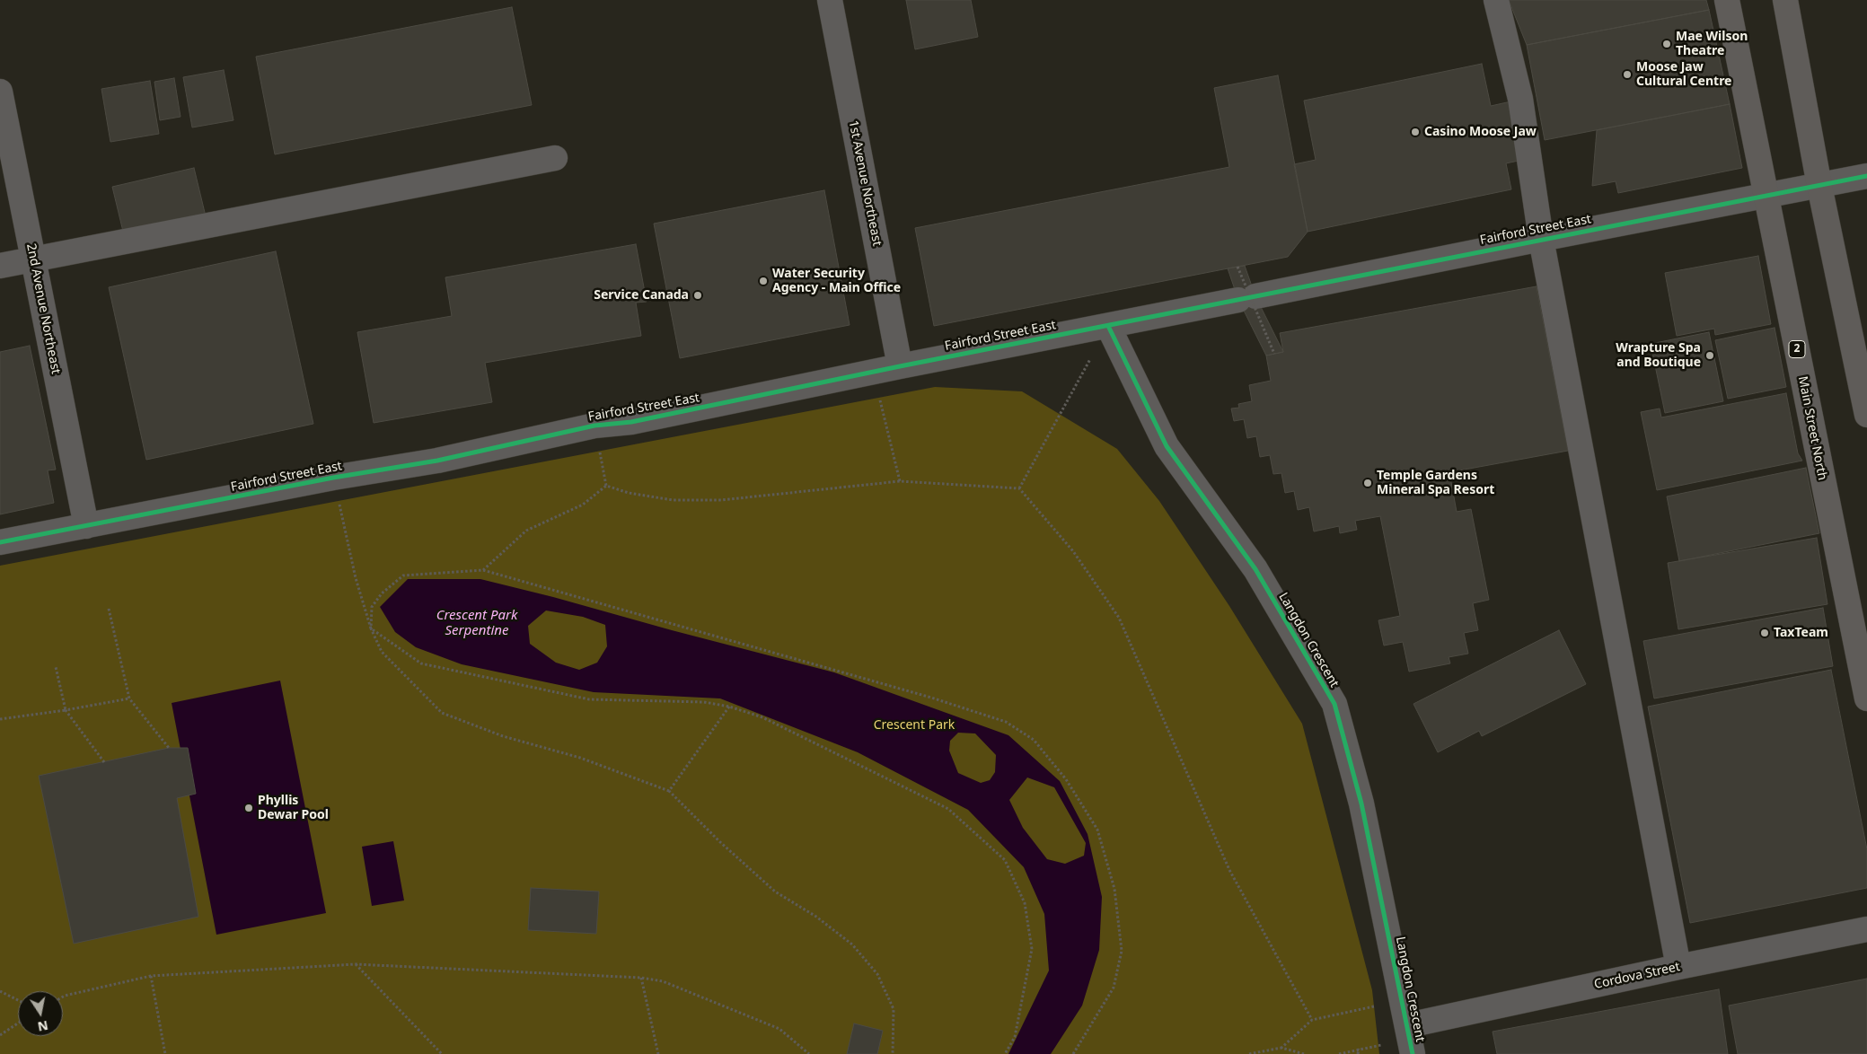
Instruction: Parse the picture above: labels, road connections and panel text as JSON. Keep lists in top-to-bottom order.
{
  "streets": {
    "main road": ["2", "Main Street North"],
    "street": [
      "1st Avenue Northeast",
      "Fairford Street East",
      "2nd Avenue Northeast",
      "Langdon Crescent",
      "Cordova Street"
    ]
  },
  "crossings": [
    ["1st Avenue Northeast", "Fairford Street East"],
    ["Fairford Street East", "2nd Avenue Northeast"],
    ["Fairford Street East", "Main Street North"],
    ["Fairford Street East", "Langdon Crescent"],
    ["Langdon Crescent", "Cordova Street"]
  ],
  "water": ["Crescent Park Serpentine"],
  "parks": ["Crescent Park"],
  "places": [
    "Mae Wilson Theatre",
    "Moose Jaw Cultural Centre",
    "Casino Moose Jaw",
    "Water Security Agency - Main Office",
    "Service Canada",
    "Wrapture Spa and Boutique",
    "Temple Gardens Mineral Spa Resort",
    "TaxTeam",
    "Phyllis Dewar Pool"
  ],
  "north": "bottom"
}
